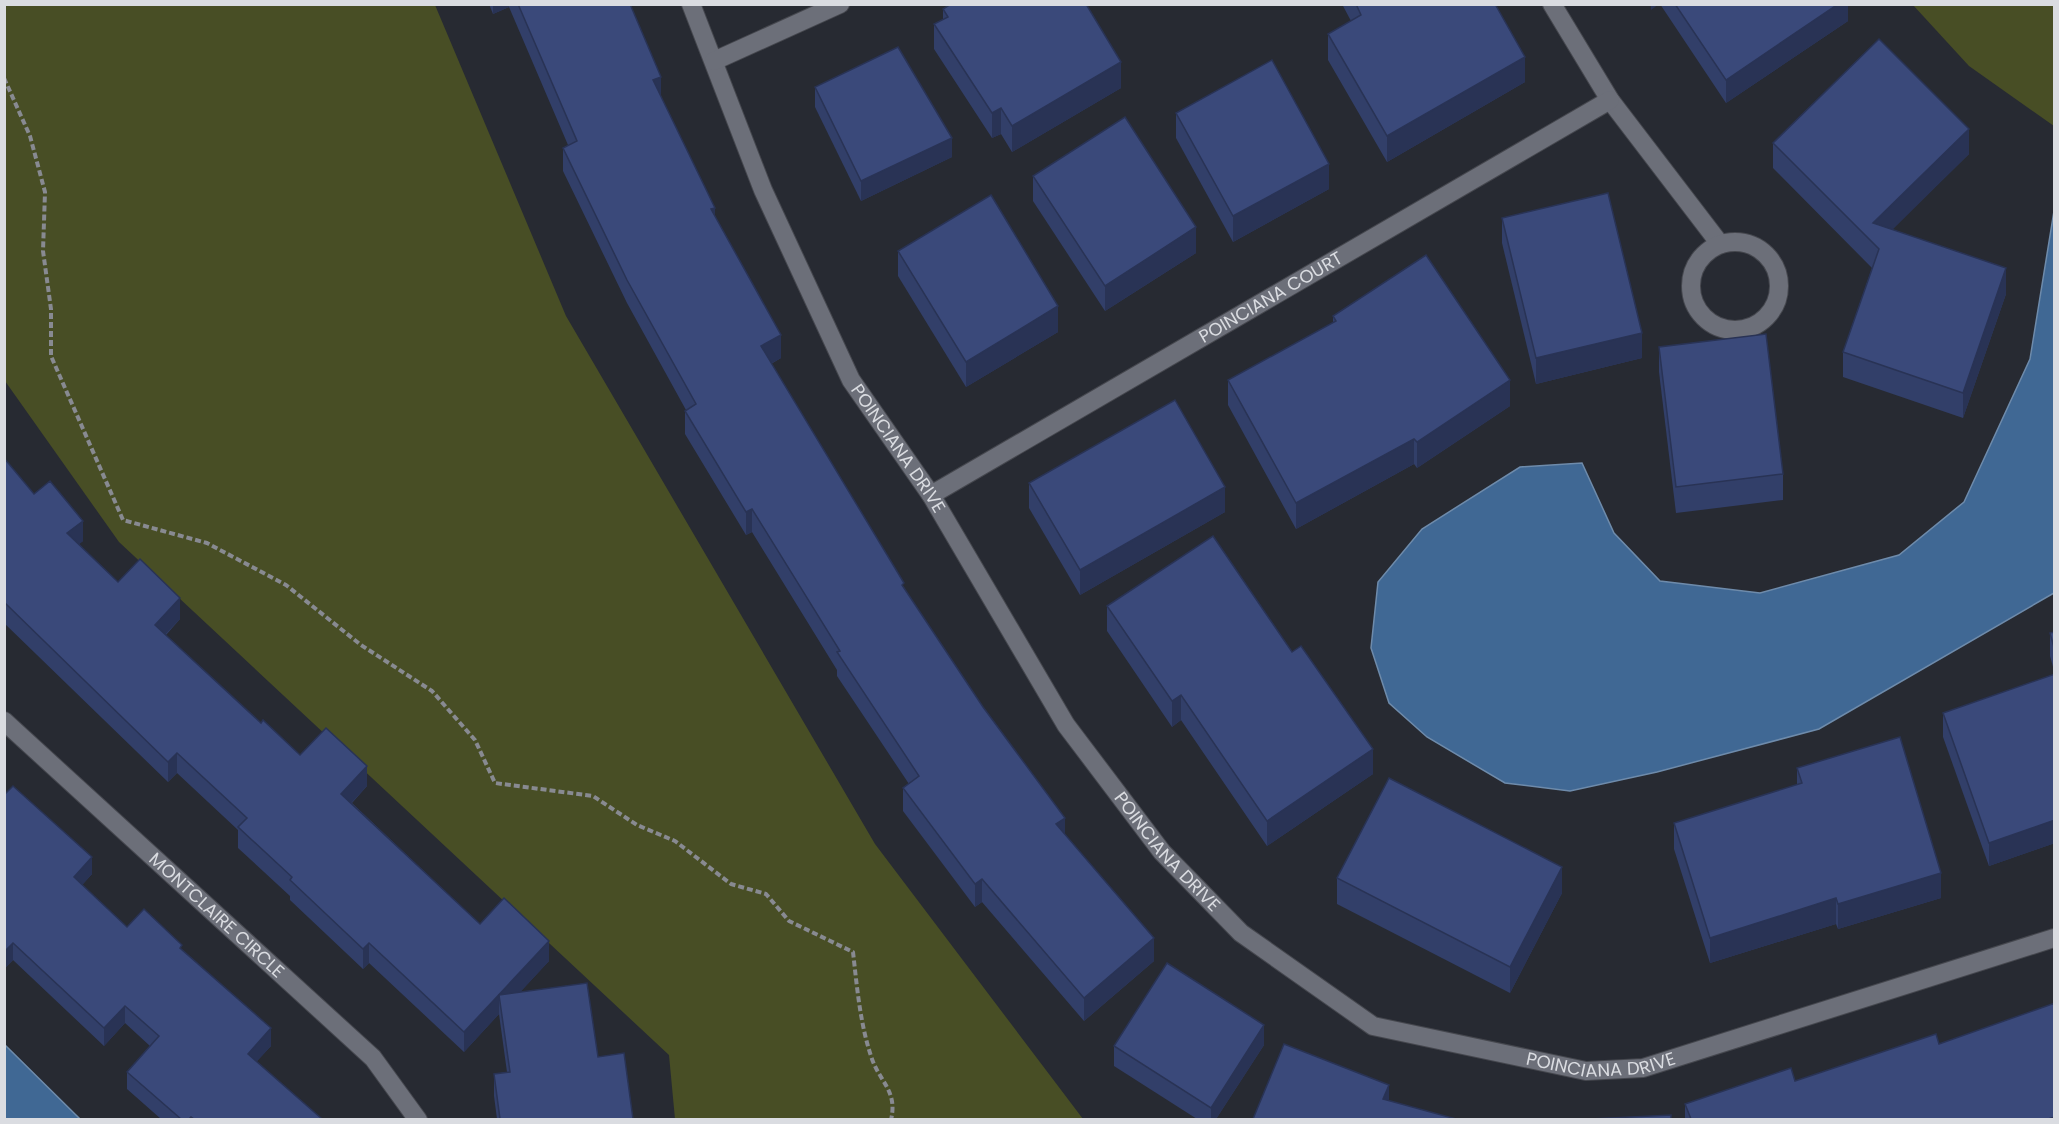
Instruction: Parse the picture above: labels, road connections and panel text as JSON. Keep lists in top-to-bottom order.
{
  "streets": {
    "street": ["POINCIANA COURT", "POINCIANA DRIVE", "MONTCLAIRE CIRCLE"]
  },
  "crossings": [
    ["POINCIANA COURT", "POINCIANA DRIVE"]
  ]
}
